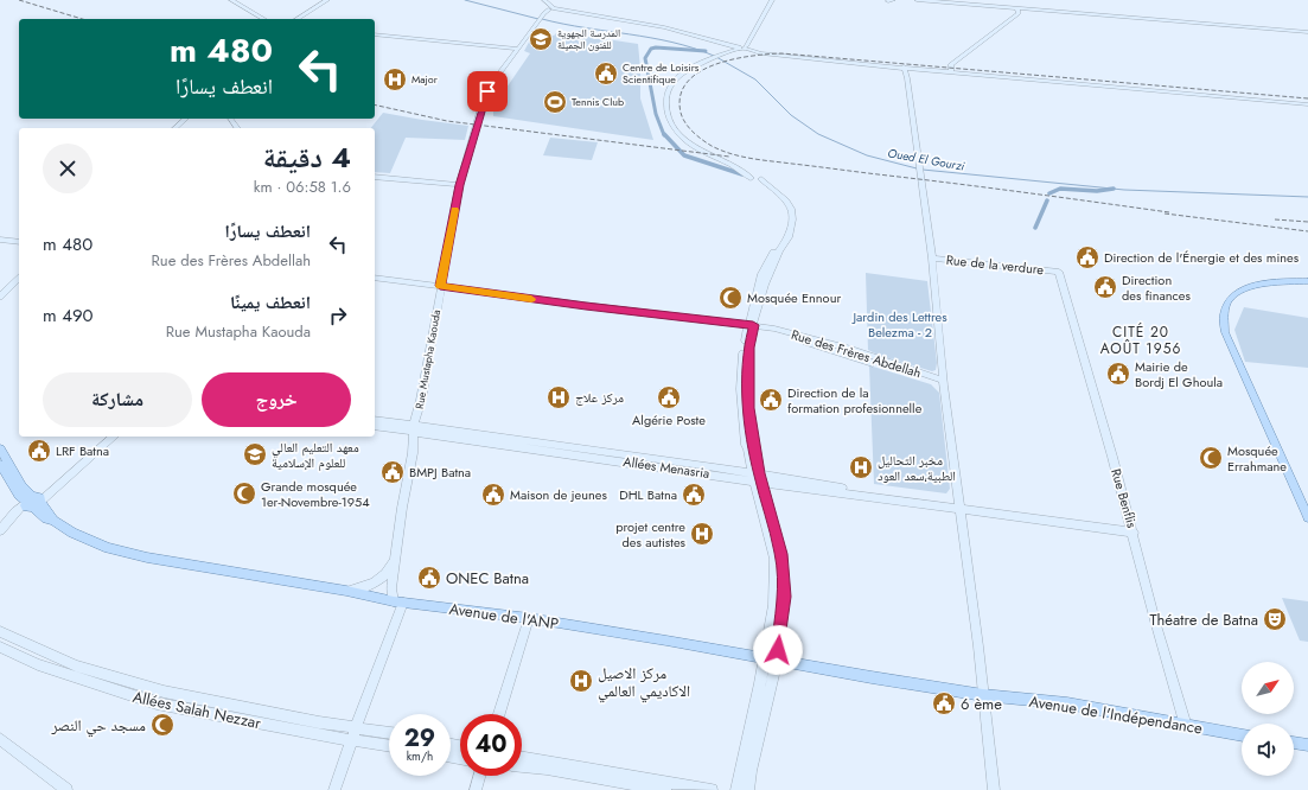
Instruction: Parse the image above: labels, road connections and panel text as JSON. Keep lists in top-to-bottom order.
{
  "streets": {
    "main road": ["Avenue de l'ANP", "Avenue de l'Indépendance"],
    "street": [
      "Rue de la verdure",
      "Rue des Frères Abdellah",
      "Rue Mustapha Kaouda",
      "Allées Menasria",
      "Rue Benflis",
      "Allées Salah Nezzar"
    ]
  },
  "crossings": [
    ["Rue de la verdure", "Rue Benflis"],
    ["Rue des Frères Abdellah", "Rue Mustapha Kaouda"],
    ["Rue Mustapha Kaouda", "Allées Menasria"],
    ["Rue Mustapha Kaouda", "Avenue de l'ANP"],
    ["Rue Benflis", "Avenue de l'Indépendance"],
    ["Avenue de l'ANP", "Avenue de l'Indépendance"]
  ],
  "districts": ["CITÉ 20 AOÛT 1956"],
  "water": ["Oued El Gourzi"],
  "parks": ["Jardin des Lettres Belezma - 2"],
  "places": {
    "school or university": ["المدرسة الجهوية للفنون الجميلة", "معهد التعليم العالي للعلوم الإسلامية"],
    "public building": [
      "Centre de Loisirs Scientifique",
      "Direction de l'Énergie et des mines",
      "Direction des finances",
      "Mairie de Bordj El Ghoula",
      "Algérie Poste",
      "Direction de la formation profesionnelle",
      "LRF Batna",
      "BMPJ Batna",
      "Maison de jeunes",
      "DHL Batna",
      "ONEC Batna",
      "6 ème"
    ],
    "hospital": [
      "Major",
      "مركز علاج",
      "مخبر التحاليل الطبية،سعد العود",
      "projet centre des autistes",
      "مركز الاصيل الاكاديمي العالمي"
    ],
    "sports": ["Tennis Club"],
    "mosque": [
      "Mosquée Ennour",
      "Mosquée Errahmane",
      "Grande mosquée 1er-Novembre-1954",
      "مسجد حي النصر"
    ],
    "theatre": ["Théatre de Batna"]
  },
  "north": "top right",
  "page": {
    "turn": ["480 m", "انعطف يسارًا"],
    "heading": ["4 دقيقة", "1.6 km · 06:58"],
    "list": [
      {
        "name": "انعطف يسارًا",
        "note": "Rue des Frères Abdellah",
        "value": "480 m"
      },
      {
        "name": "انعطف يمينًا",
        "note": "Rue Mustapha Kaouda",
        "value": "490 m"
      }
    ],
    "buttons": ["خروج", "مشاركة"],
    "speed": "29 km/h",
    "limit": "40"
  }
}
